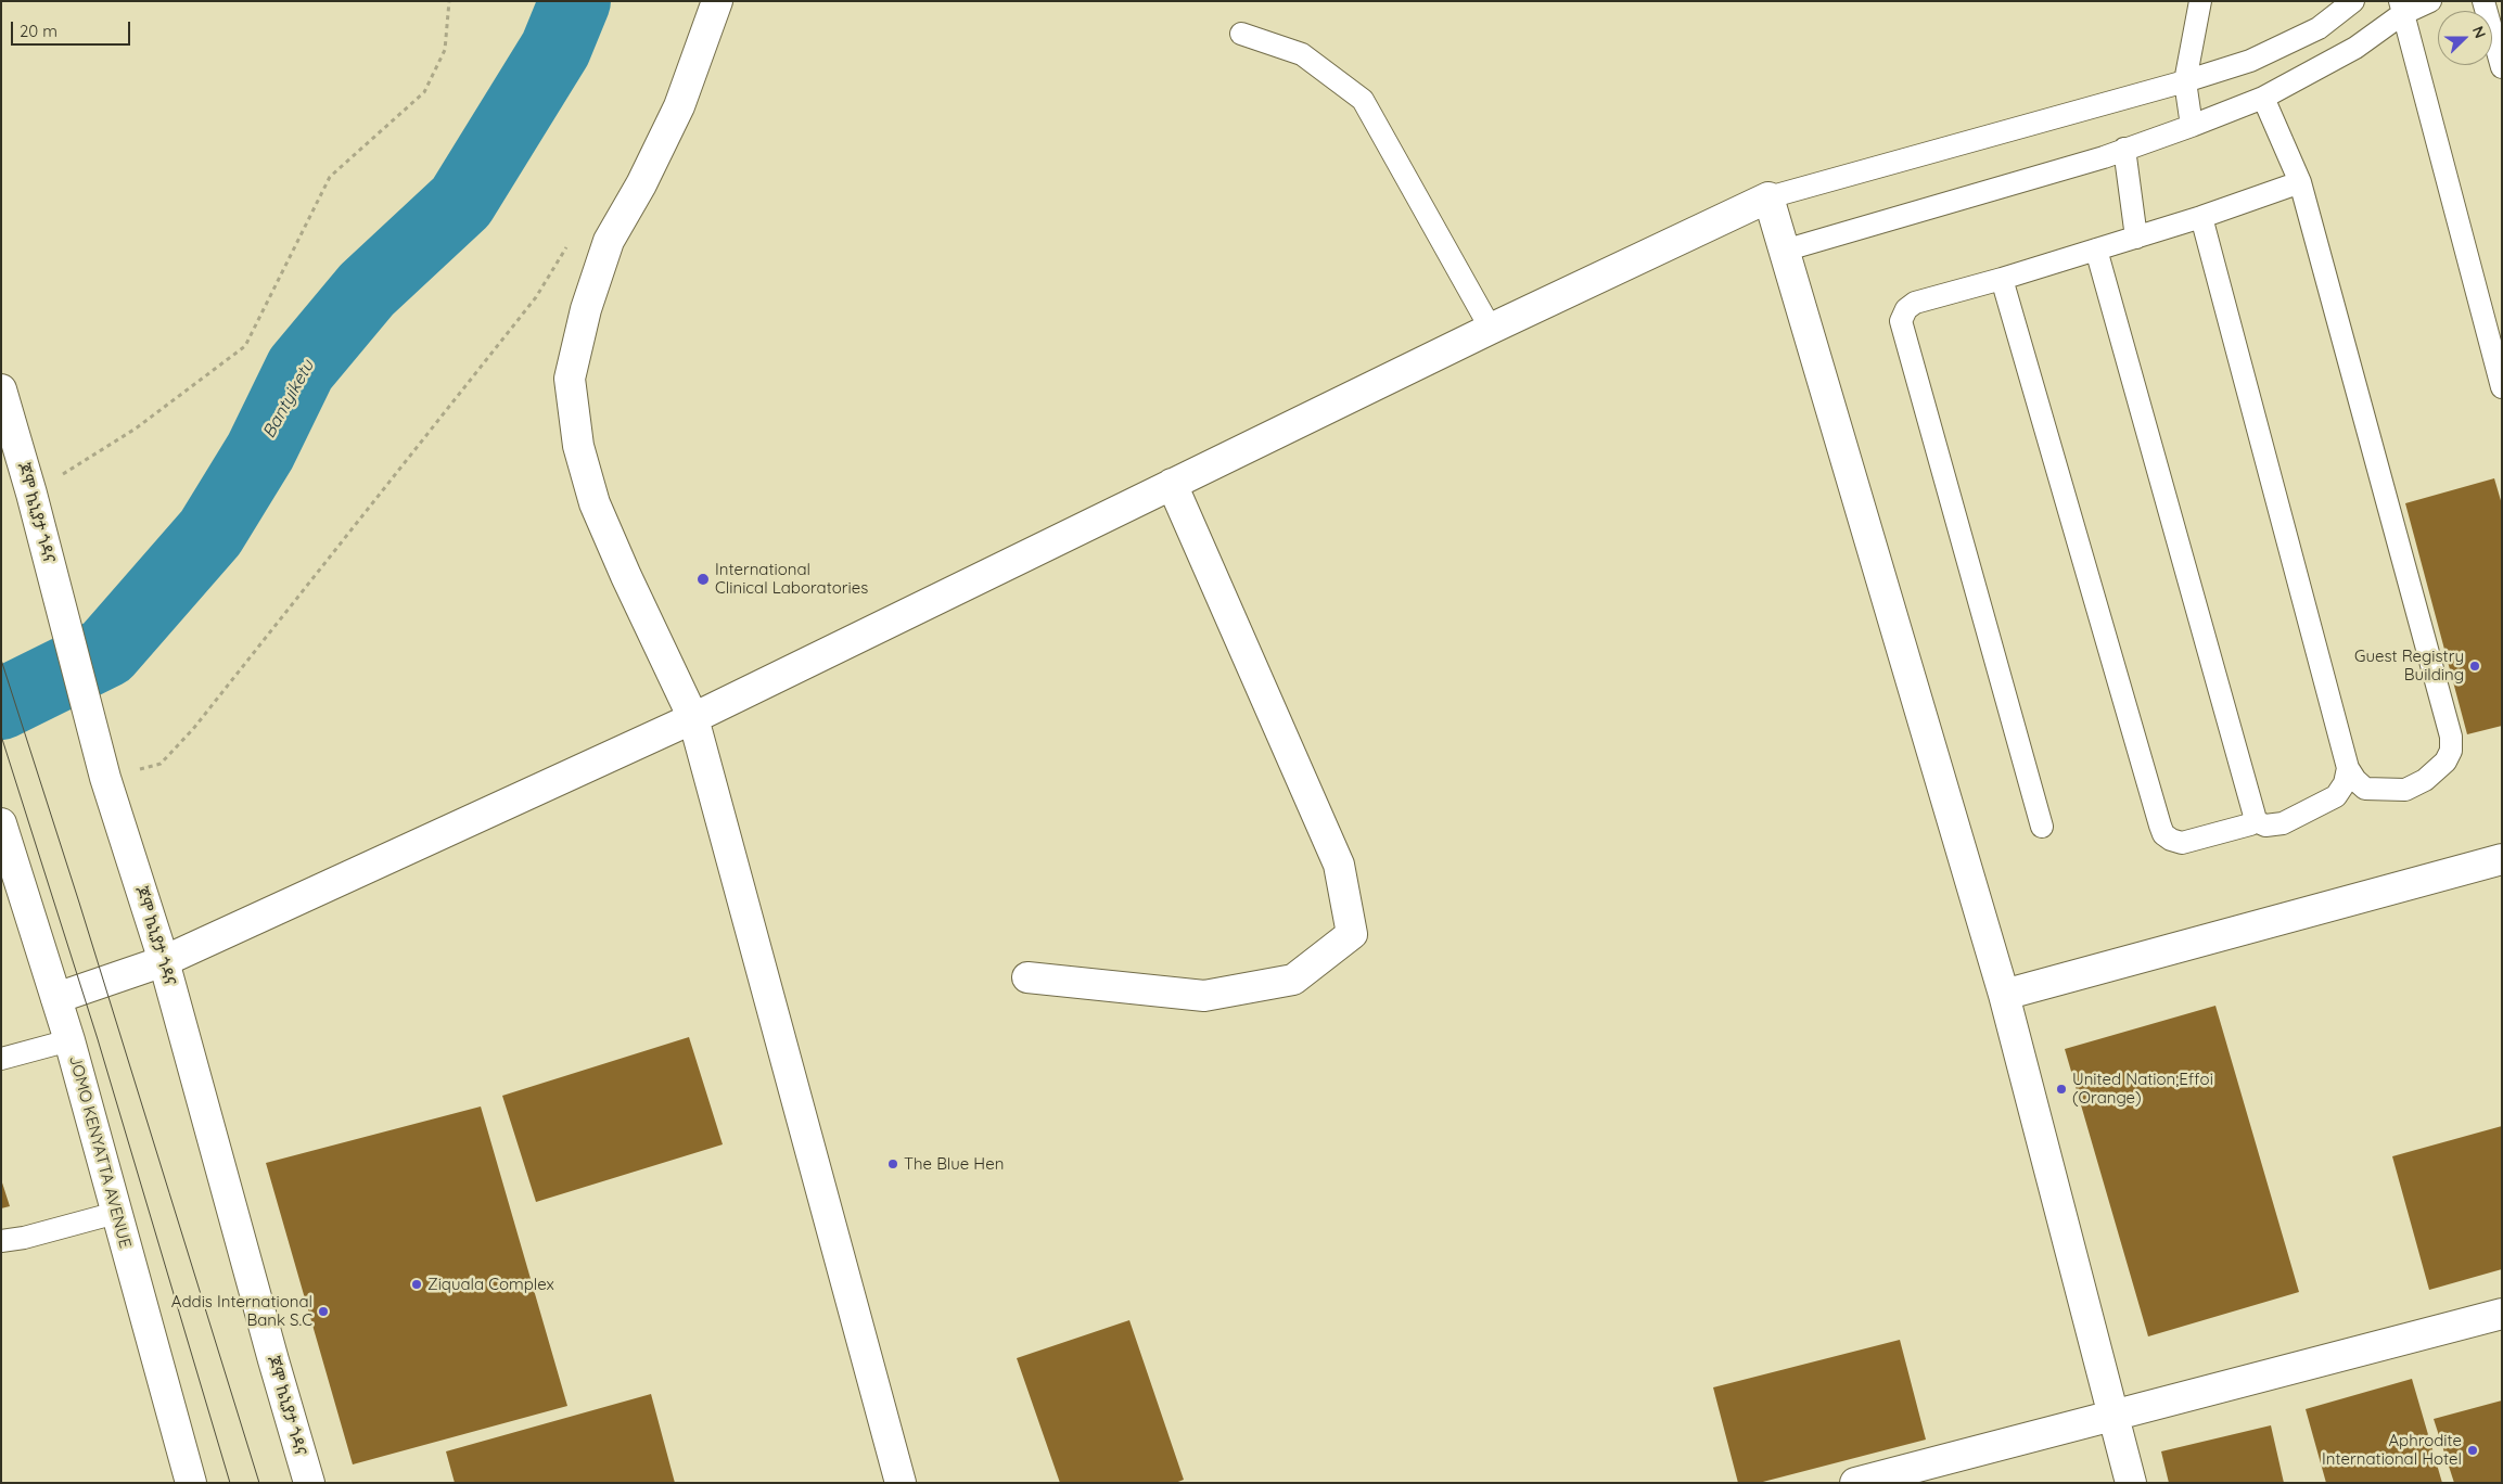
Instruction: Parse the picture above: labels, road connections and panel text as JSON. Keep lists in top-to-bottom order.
{
  "streets": {
    "street": ["ጆሞ ኬኒያታ ጎዳና", "JOMO KENYATTA AVENUE"]
  },
  "water": ["Bantyiketu"],
  "places": [
    "International Clinical Laboratories",
    "Guest Registry Building",
    "United Nation;Effoi (Orange)",
    "The Blue Hen",
    "Ziquala Complex",
    "Addis International Bank S.C",
    "Aphrodite International Hotel"
  ],
  "scale_bar": "20 m",
  "north": "right"
}
